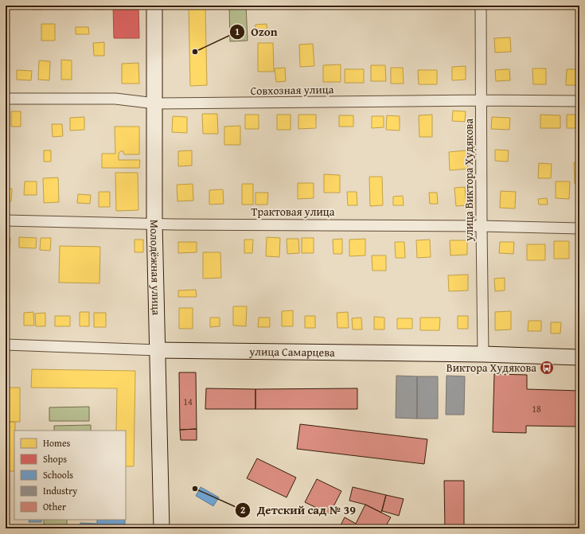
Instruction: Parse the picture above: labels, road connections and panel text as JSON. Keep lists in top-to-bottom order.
{
  "streets": {
    "street": [
      "Совхозная улица",
      "улица Виктора Худякова",
      "Трактовая улица",
      "Молодёжная улица",
      "улица Самарцева"
    ]
  },
  "crossings": [
    ["Совхозная улица", "улица Виктора Худякова"],
    ["Совхозная улица", "Молодёжная улица"],
    ["улица Виктора Худякова", "Трактовая улица"],
    ["улица Виктора Худякова", "улица Самарцева"],
    ["Трактовая улица", "Молодёжная улица"],
    ["Молодёжная улица", "улица Самарцева"]
  ],
  "places": {
    "other": ["Ozon", "Детский сад № 39"],
    "bus stop": ["Виктора Худякова"]
  },
  "house_numbers": ["14", "18"],
  "legend": [
    "Homes",
    "Shops",
    "Schools",
    "Industry",
    "Other"
  ]
}
